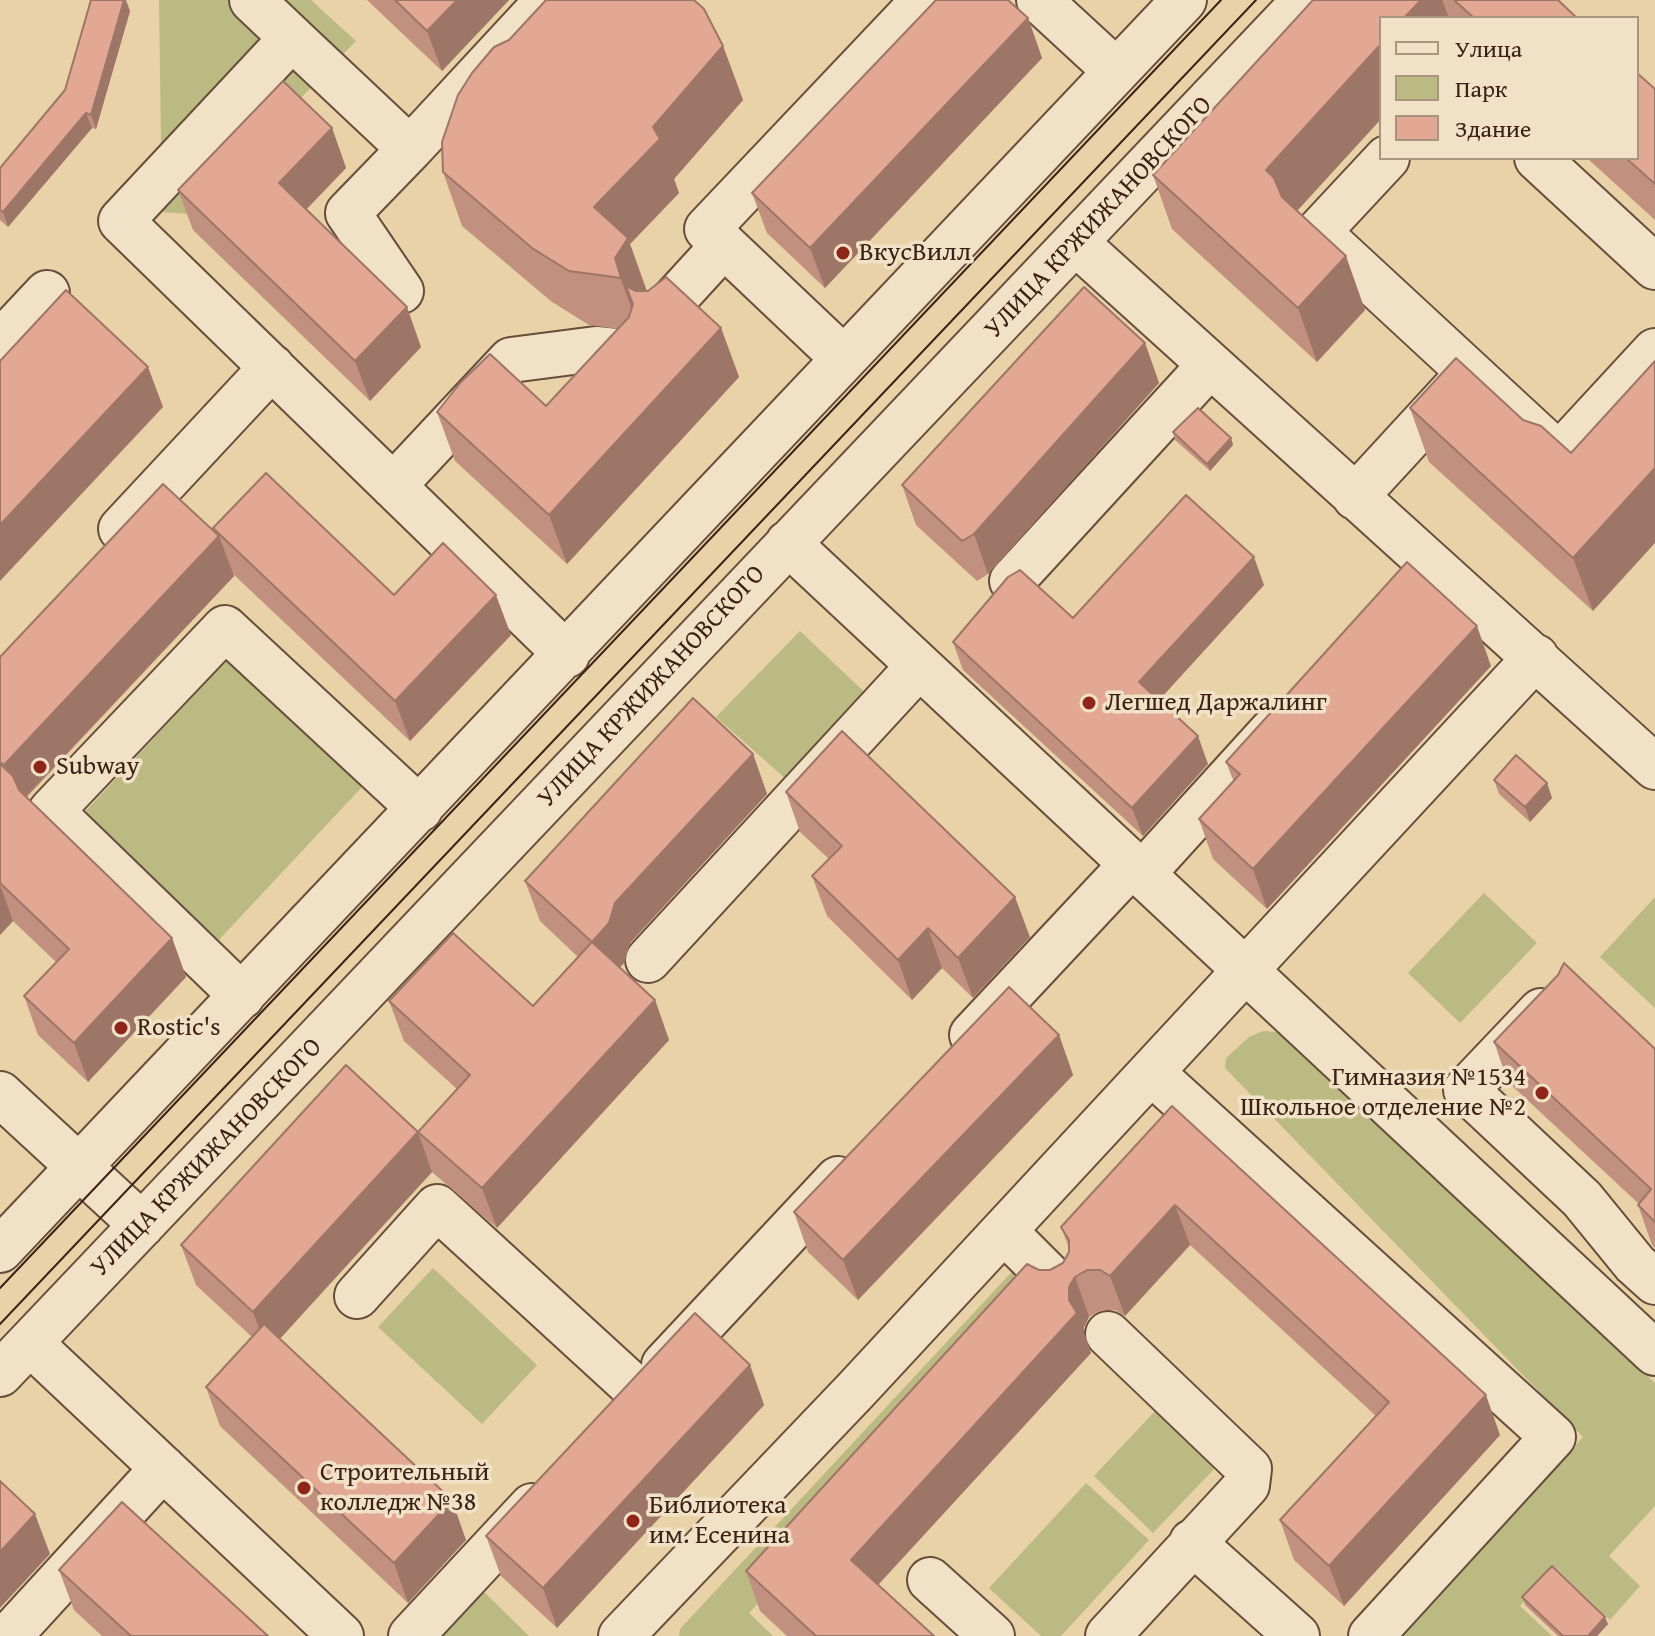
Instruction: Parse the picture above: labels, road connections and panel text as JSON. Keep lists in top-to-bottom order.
{
  "streets": {
    "street": ["УЛИЦА КРЖИЖАНОВСКОГО"]
  },
  "places": [
    "ВкусВилл",
    "Легшед Даржалинг",
    "Subway",
    "Rostic's",
    "Гимназия №1534 Школьное отделение №2",
    "Строительный колледж №38",
    "Библиотека им. Есенина"
  ],
  "legend": ["Улица", "Парк", "Здание"]
}
